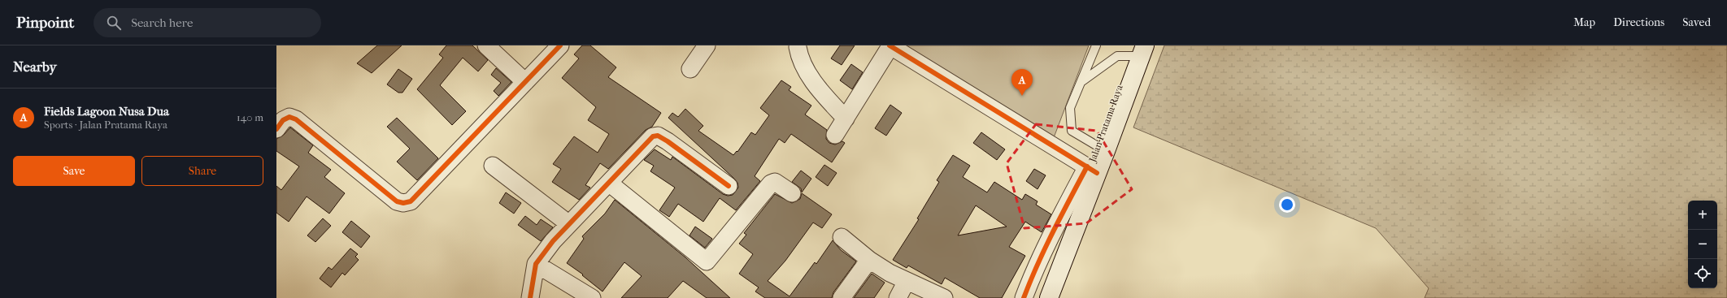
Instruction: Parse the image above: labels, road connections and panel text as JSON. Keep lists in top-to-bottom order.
{
  "streets": {
    "main road": ["Jalan Pratama Raya"]
  },
  "page": {
    "header": "Pinpoint",
    "search": "Search here",
    "nav": ["Map", "Directions", "Saved"],
    "heading": "Nearby",
    "pins": "A",
    "list": [
      {
        "mark": "A",
        "name": "Fields Lagoon Nusa Dua",
        "note": "Sports · Jalan Pratama Raya",
        "value": "140 m"
      }
    ],
    "buttons": ["Save", "Share"],
    "map_buttons": ["+", "−"]
  }
}
